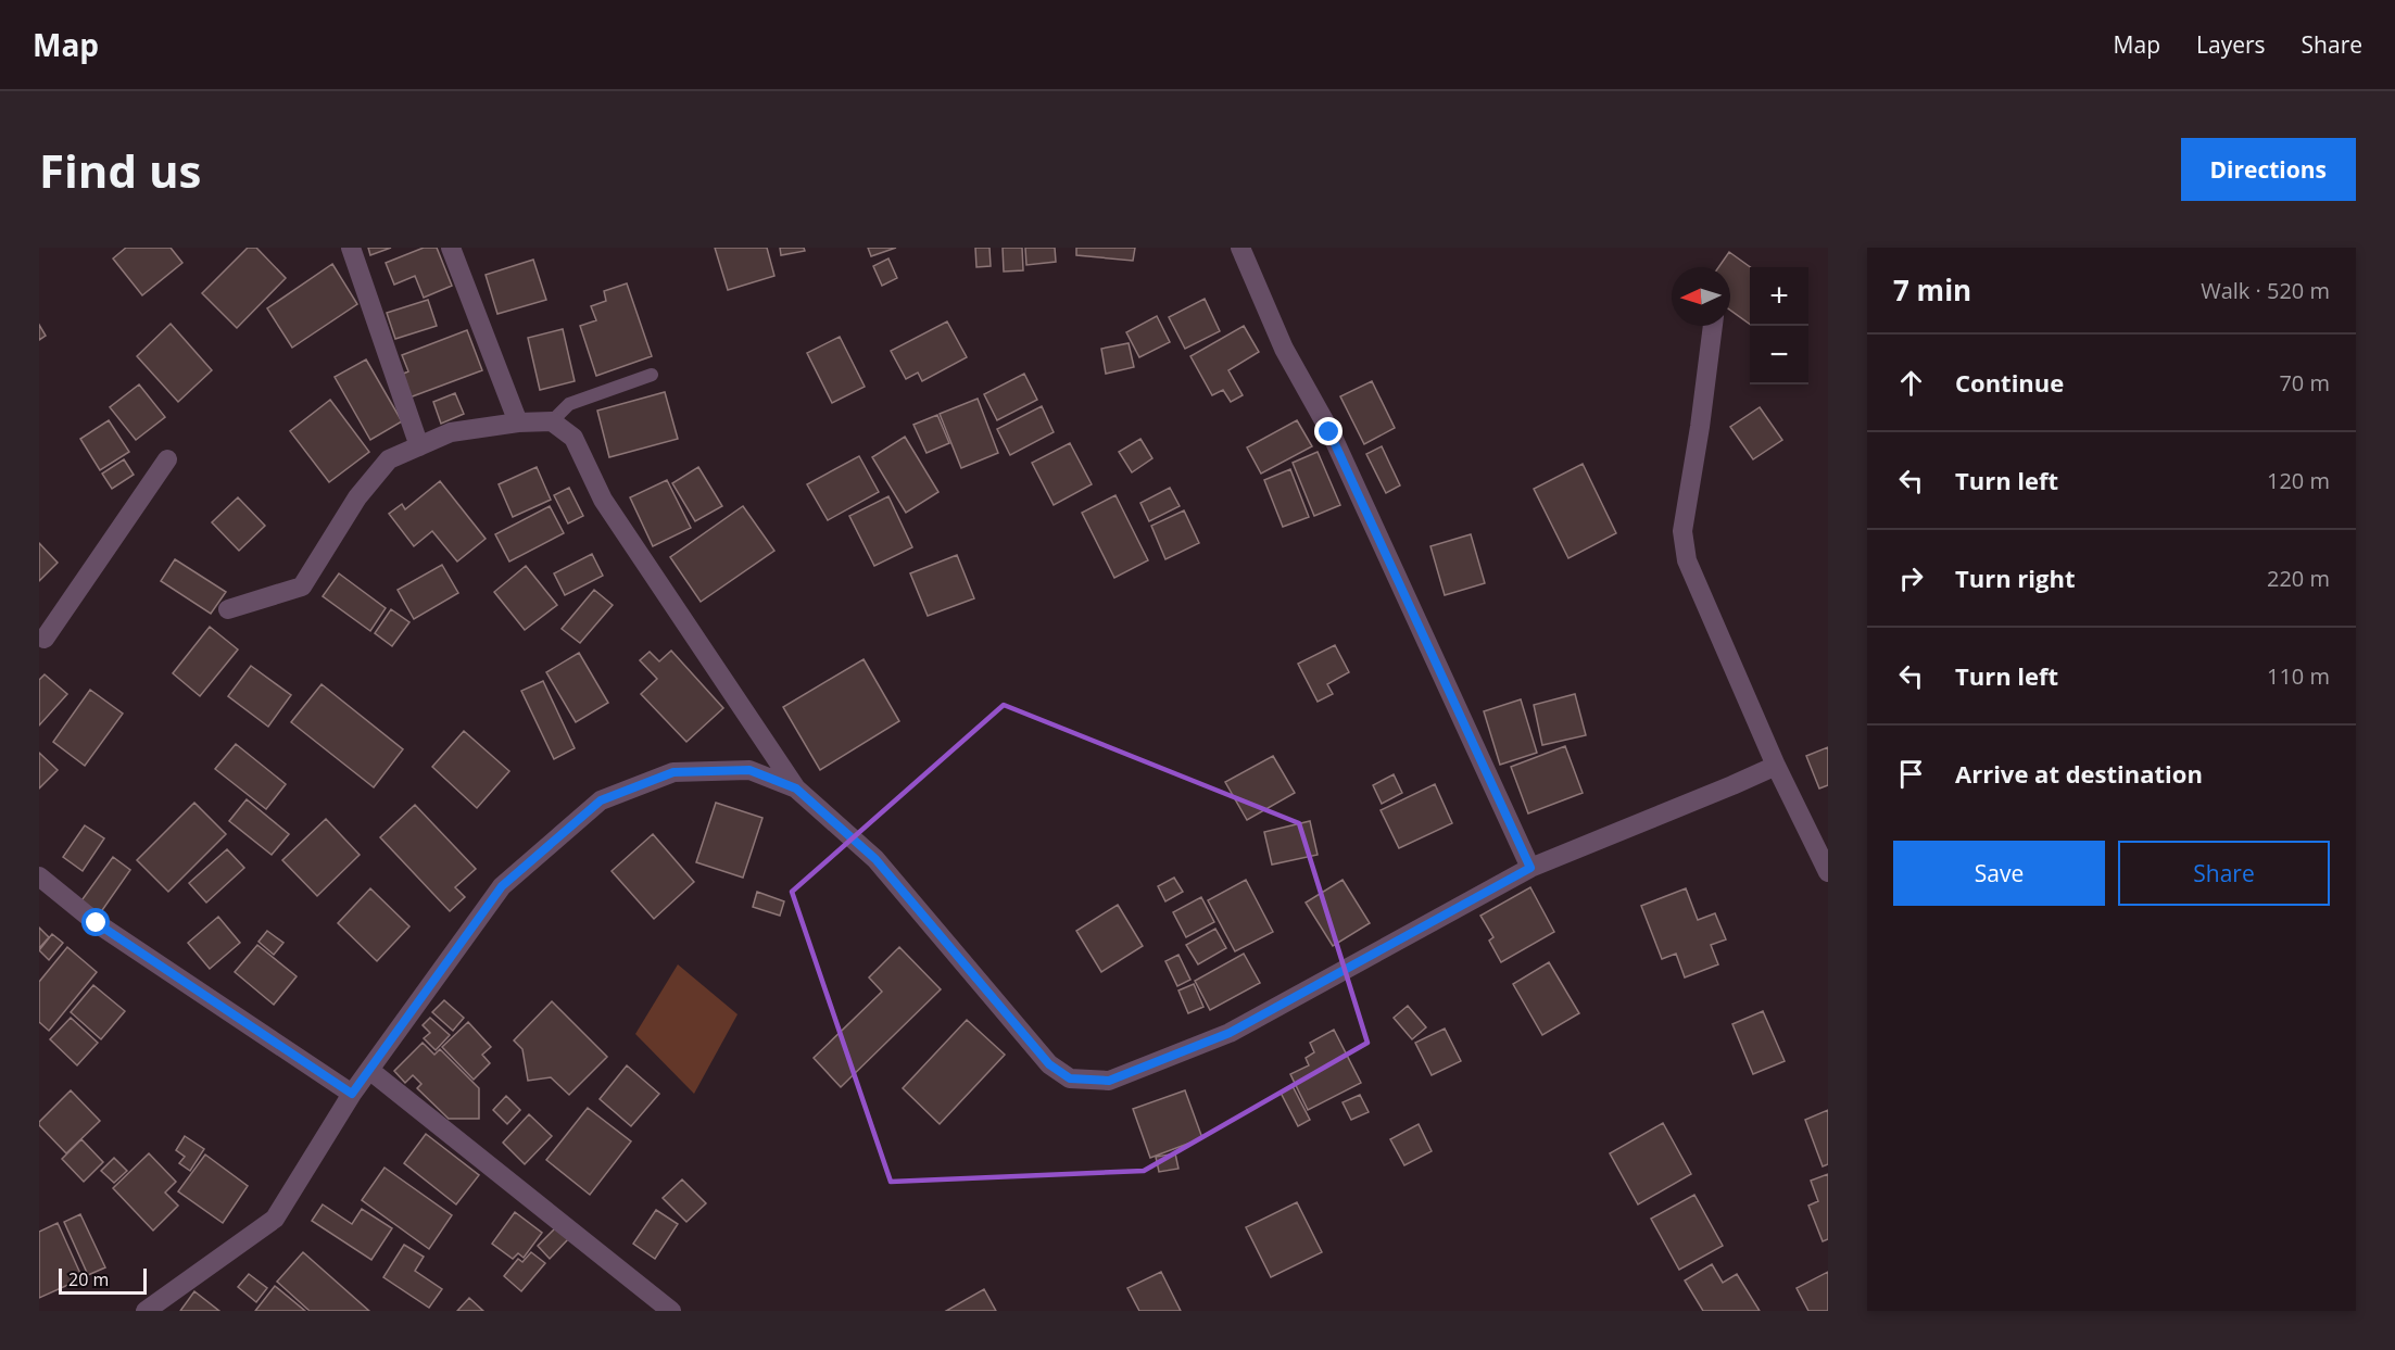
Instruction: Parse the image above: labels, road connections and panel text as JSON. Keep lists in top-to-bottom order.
{
  "scale_bar": "20 m",
  "north": "left",
  "page": {
    "header": "Map",
    "nav": ["Map", "Layers", "Share"],
    "buttons": [
      "Directions",
      ["Save", "Share"]
    ],
    "title": "Find us",
    "heading": ["7 min", "Walk · 520 m"],
    "map_buttons": ["+", "−"],
    "list": [
      ["Continue", "70 m"],
      ["Turn left", "120 m"],
      ["Turn right", "220 m"],
      ["Turn left", "110 m"],
      "Arrive at destination"
    ],
    "scale": "20 m"
  }
}
